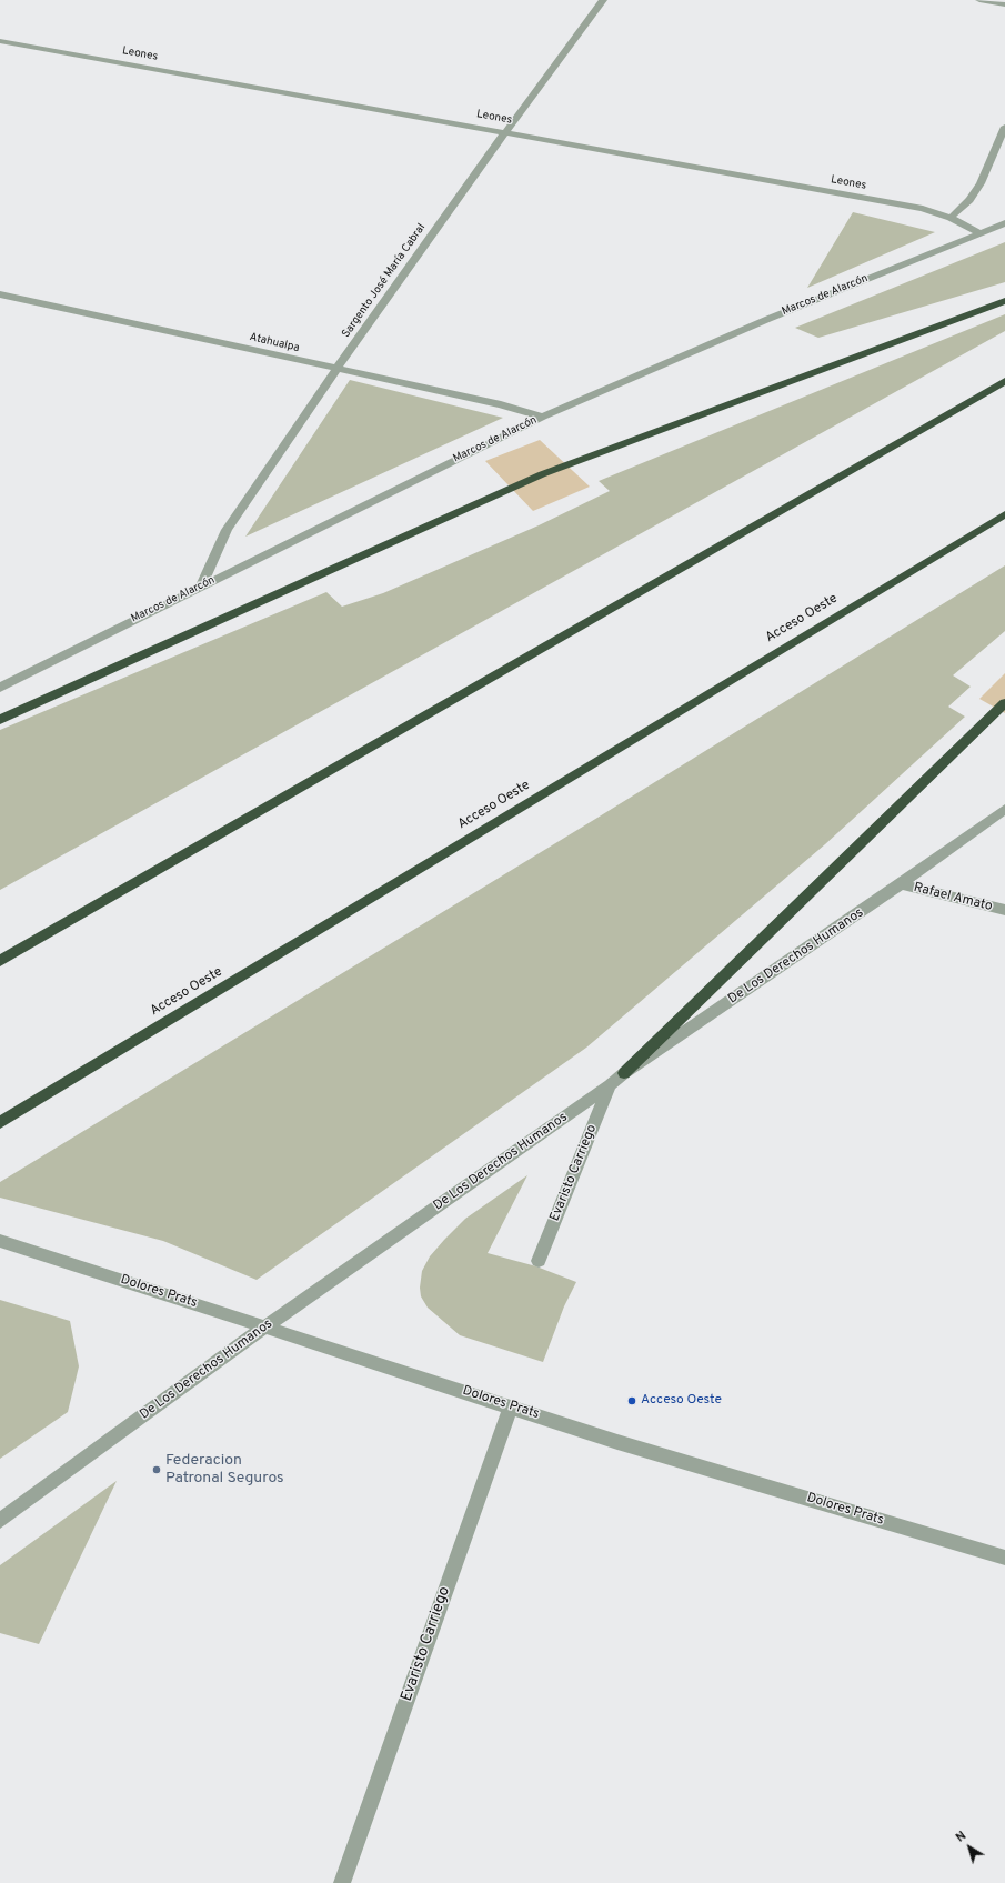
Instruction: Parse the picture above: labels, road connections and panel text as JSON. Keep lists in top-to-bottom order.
{
  "streets": {
    "highway": ["Acceso Oeste"],
    "street": [
      "Leones",
      "Sargento José María Cabral",
      "Marcos de Alarcón",
      "Atahualpa",
      "Rafael Amato",
      "De Los Derechos Humanos",
      "Evaristo Carriego",
      "Dolores Prats"
    ]
  },
  "crossings": [
    ["Leones", "Sargento José María Cabral"],
    ["Leones", "Marcos de Alarcón"],
    ["Sargento José María Cabral", "Marcos de Alarcón"],
    ["Sargento José María Cabral", "Atahualpa"],
    ["Marcos de Alarcón", "Atahualpa"],
    ["Rafael Amato", "De Los Derechos Humanos"],
    ["De Los Derechos Humanos", "Evaristo Carriego"],
    ["De Los Derechos Humanos", "Dolores Prats"],
    ["Evaristo Carriego", "Dolores Prats"]
  ],
  "places": ["Acceso Oeste", "Federacion Patronal Seguros"],
  "north": "top left"
}
